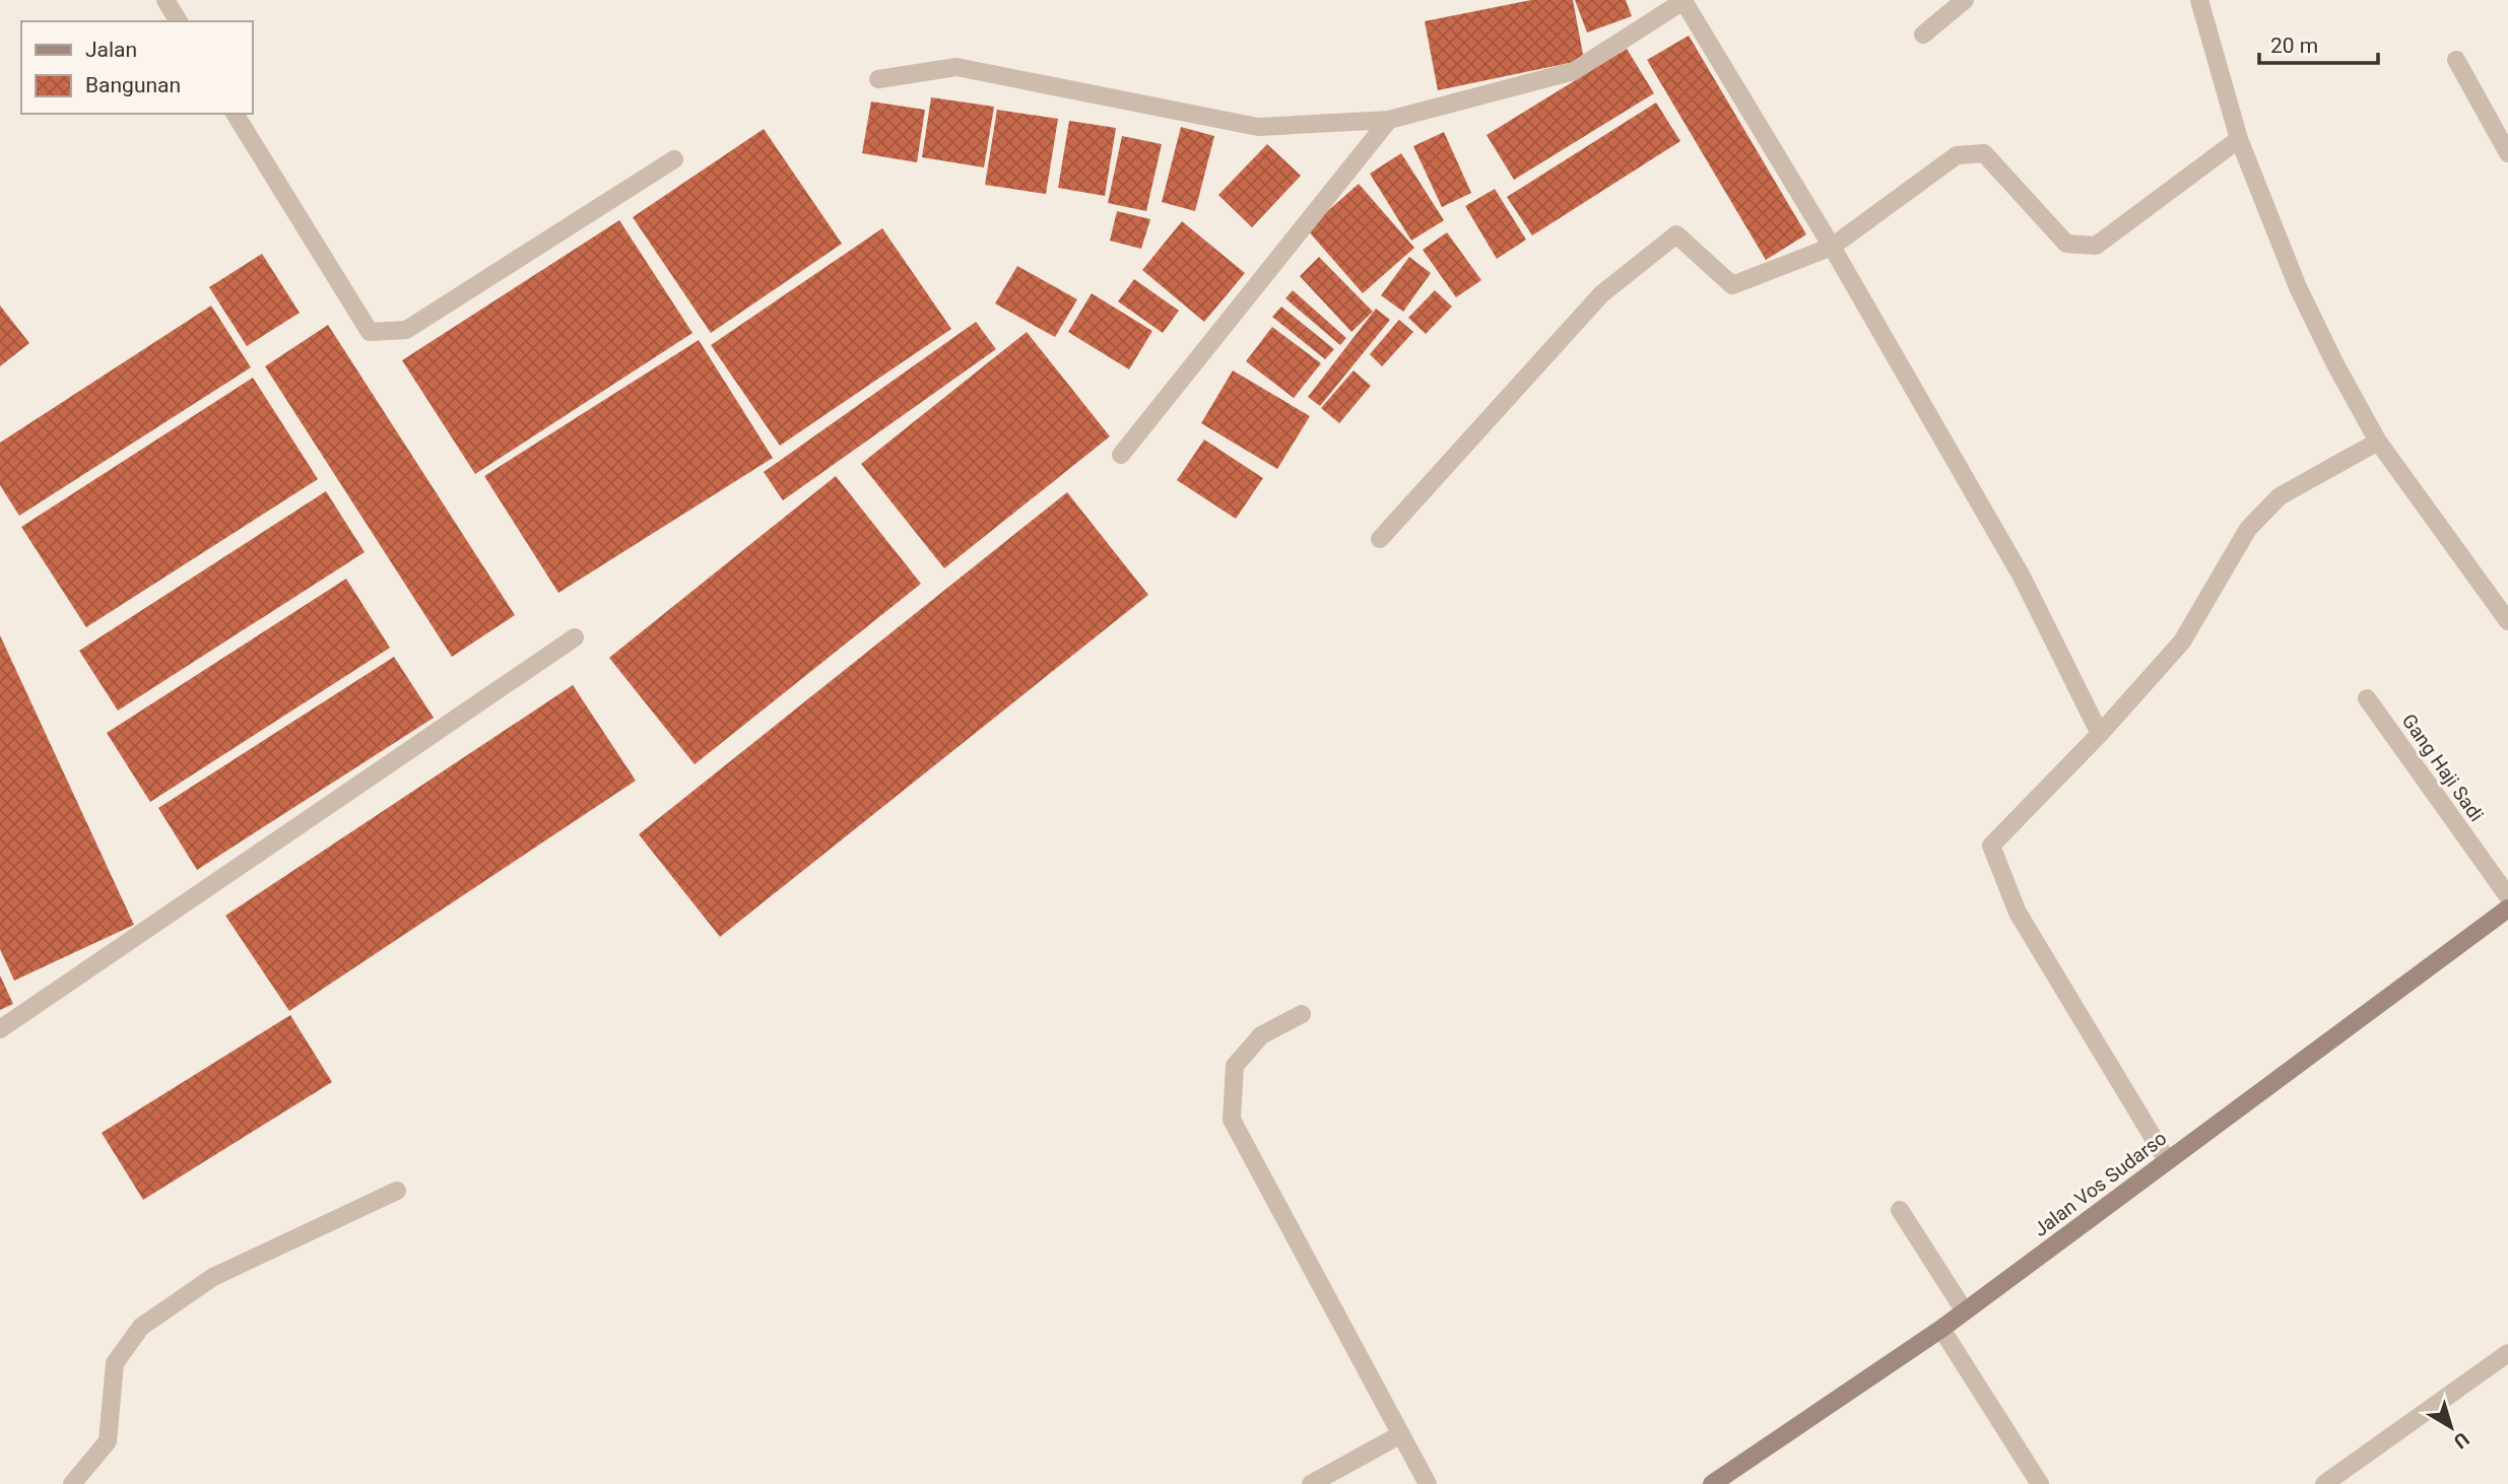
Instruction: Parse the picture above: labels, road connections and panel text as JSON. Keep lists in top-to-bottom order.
{
  "streets": {
    "street": ["Gang Haji Sadi", "Jalan Vos Sudarso"]
  },
  "legend": ["Jalan", "Bangunan"],
  "scale_bar": "20 m",
  "north": "bottom right"
}
